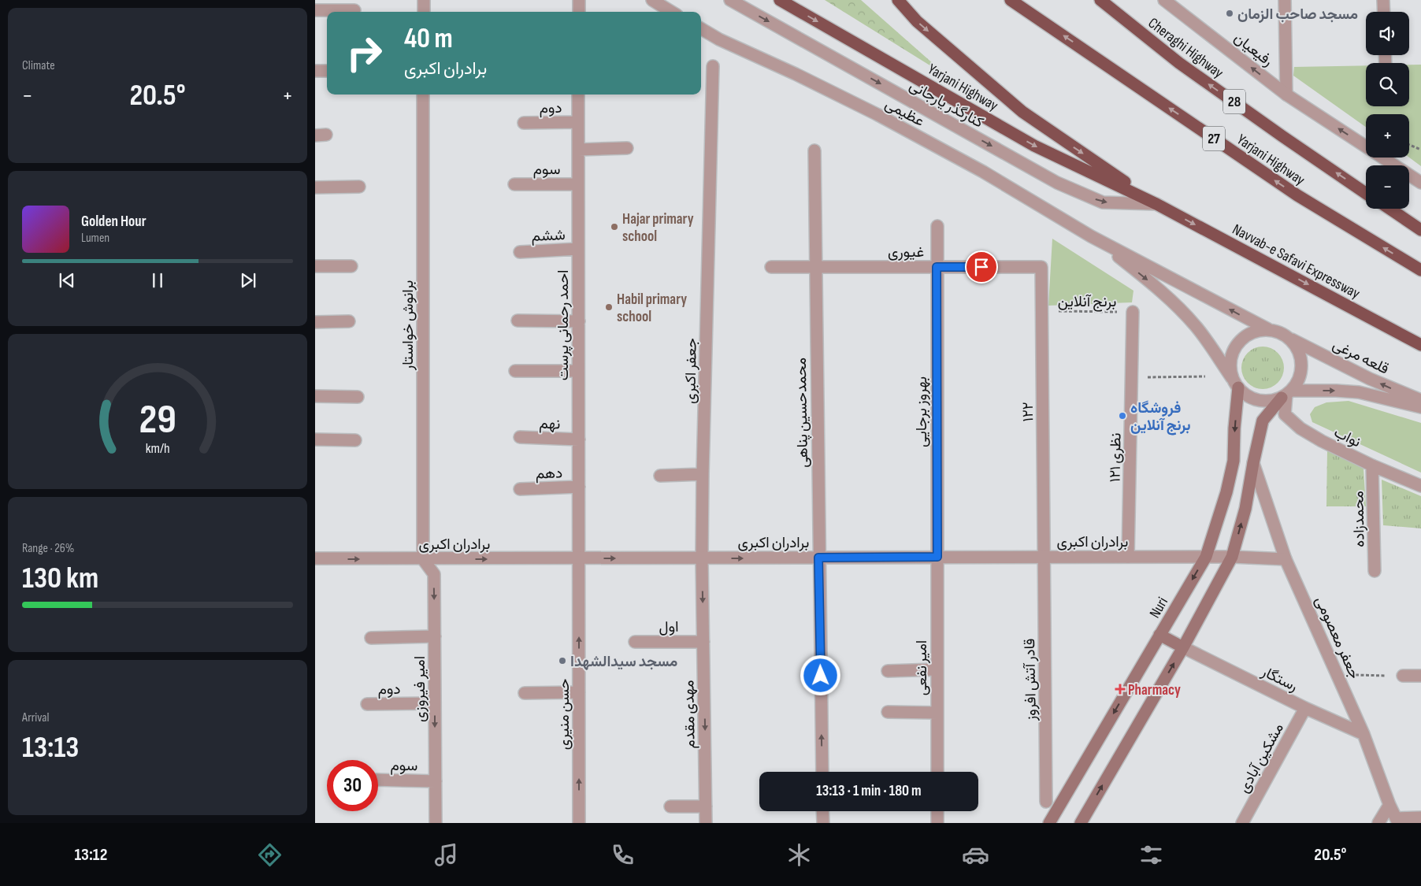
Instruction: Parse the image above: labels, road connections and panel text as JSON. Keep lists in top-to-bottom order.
{
  "streets": {
    "highway": [
      "Cheraghi Highway",
      "Yarjani Highway",
      "28",
      "27",
      "Navvab-e Safavi Expressway"
    ],
    "main road": ["Nuri"],
    "street": [
      "رفیعیان",
      "کنارگذر یارجانی",
      "دوم",
      "عظیمی",
      "سوم",
      "ششم",
      "غیوری",
      "برانوش خواستار",
      "احمد رحمانی پرست",
      "قلعه مرغی",
      "جعفر اکبری",
      "بهروز برجایی",
      "۱۲۲",
      "محمدحسین پناهی",
      "نهم",
      "نواب",
      "نظری ۱۲۱",
      "دهم",
      "محمدزاده",
      "برادران اکبری",
      "اول",
      "جعفر معصومی",
      "امیر نفعی",
      "رستگار",
      "قادر آتش افروز",
      "امیر فیروزی",
      "حسن منیری",
      "مهدی مقدم",
      "مشکین آبادی"
    ],
    "path": ["برنج آنلاین"]
  },
  "crossings": [
    ["Yarjani Highway", "کنارگذر یارجانی"],
    ["Yarjani Highway", "Navvab-e Safavi Expressway"],
    ["کنارگذر یارجانی", "Navvab-e Safavi Expressway"],
    ["دوم", "احمد رحمانی پرست"],
    ["دوم", "امیر فیروزی"],
    ["سوم", "احمد رحمانی پرست"],
    ["سوم", "امیر فیروزی"],
    ["ششم", "احمد رحمانی پرست"],
    ["غیوری", "بهروز برجایی"],
    ["غیوری", "۱۲۲"],
    ["غیوری", "محمدحسین پناهی"],
    ["برنج آنلاین", "۱۲۲"],
    ["برنج آنلاین", "نظری ۱۲۱"],
    ["برانوش خواستار", "برادران اکبری"],
    ["برانوش خواستار", "امیر فیروزی"],
    ["احمد رحمانی پرست", "نهم"],
    ["احمد رحمانی پرست", "دهم"],
    ["احمد رحمانی پرست", "برادران اکبری"],
    ["احمد رحمانی پرست", "حسن منیری"],
    ["قلعه مرغی", "نواب"],
    ["قلعه مرغی", "Nuri"],
    ["جعفر اکبری", "برادران اکبری"],
    ["جعفر اکبری", "مهدی مقدم"],
    ["بهروز برجایی", "برادران اکبری"],
    ["بهروز برجایی", "امیر نفعی"],
    ["۱۲۲", "برادران اکبری"],
    ["۱۲۲", "قادر آتش افروز"],
    ["محمدحسین پناهی", "برادران اکبری"],
    ["نواب", "محمدزاده"],
    ["نواب", "Nuri"],
    ["نظری ۱۲۱", "برادران اکبری"],
    ["برادران اکبری", "Nuri"],
    ["برادران اکبری", "جعفر معصومی"],
    ["برادران اکبری", "امیر نفعی"],
    ["برادران اکبری", "قادر آتش افروز"],
    ["برادران اکبری", "امیر فیروزی"],
    ["برادران اکبری", "حسن منیری"],
    ["برادران اکبری", "مهدی مقدم"],
    ["اول", "مهدی مقدم"],
    ["جعفر معصومی", "رستگار"],
    ["رستگار", "مشکین آبادی"]
  ],
  "one_way": [
    "Cheraghi Highway",
    "رفیعیان",
    "Navvab-e Safavi Expressway",
    "برادران اکبری",
    "امیر فیروزی",
    "حسن منیری",
    "مهدی مقدم"
  ],
  "places": {
    "other": [
      "مسجد صاحب الزمان",
      "Hajar primary school",
      "Habil primary school",
      "فروشگاه برنج آنلاین",
      "مسجد سیدالشهدا"
    ],
    "health": ["Pharmacy"]
  },
  "page": {
    "tile": [
      "Climate",
      ["Range · 26%", "130 km"],
      ["Arrival", "13:13"]
    ],
    "map_buttons": ["+", "−"],
    "turn": ["40 m", "برادران اکبری"],
    "heat": ["−", "20.5°", "+"],
    "song": ["Golden Hour", "Lumen"],
    "limit": "30",
    "trip": "13:13 · 1 min · 180 m",
    "tabs": ["13:12", "20.5°"],
    "gauge": ["29", "km/h"]
  }
}
